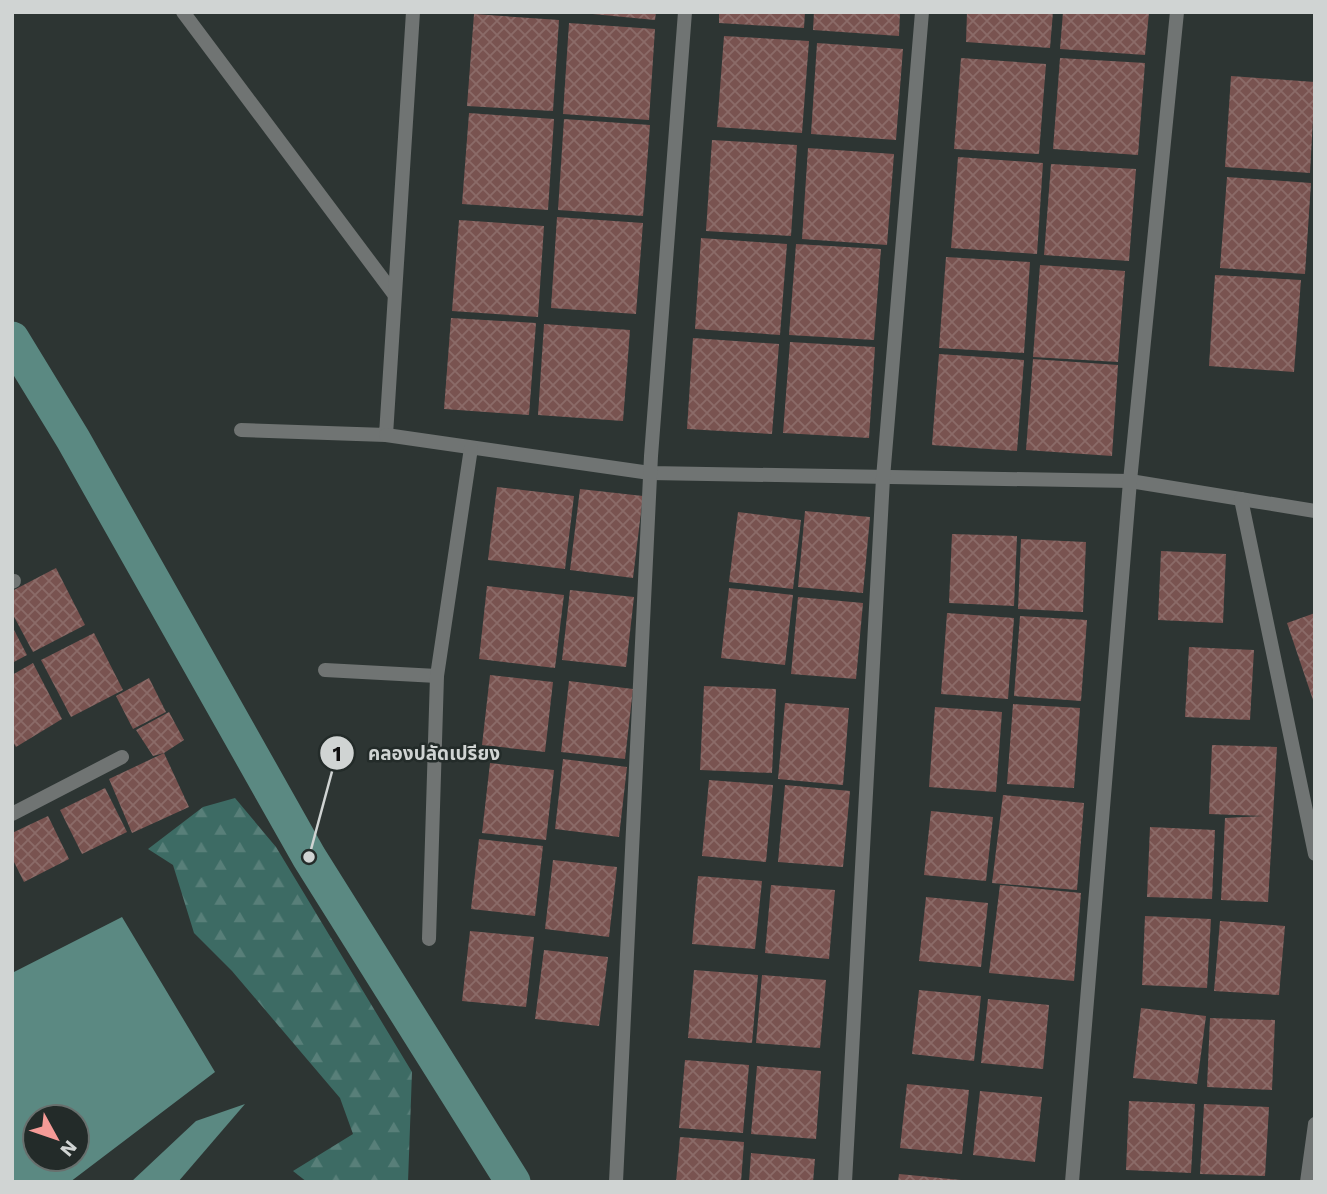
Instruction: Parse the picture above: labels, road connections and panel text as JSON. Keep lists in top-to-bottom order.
{
  "places": ["คลองปลัดเปรียง"],
  "north": "bottom right"
}
